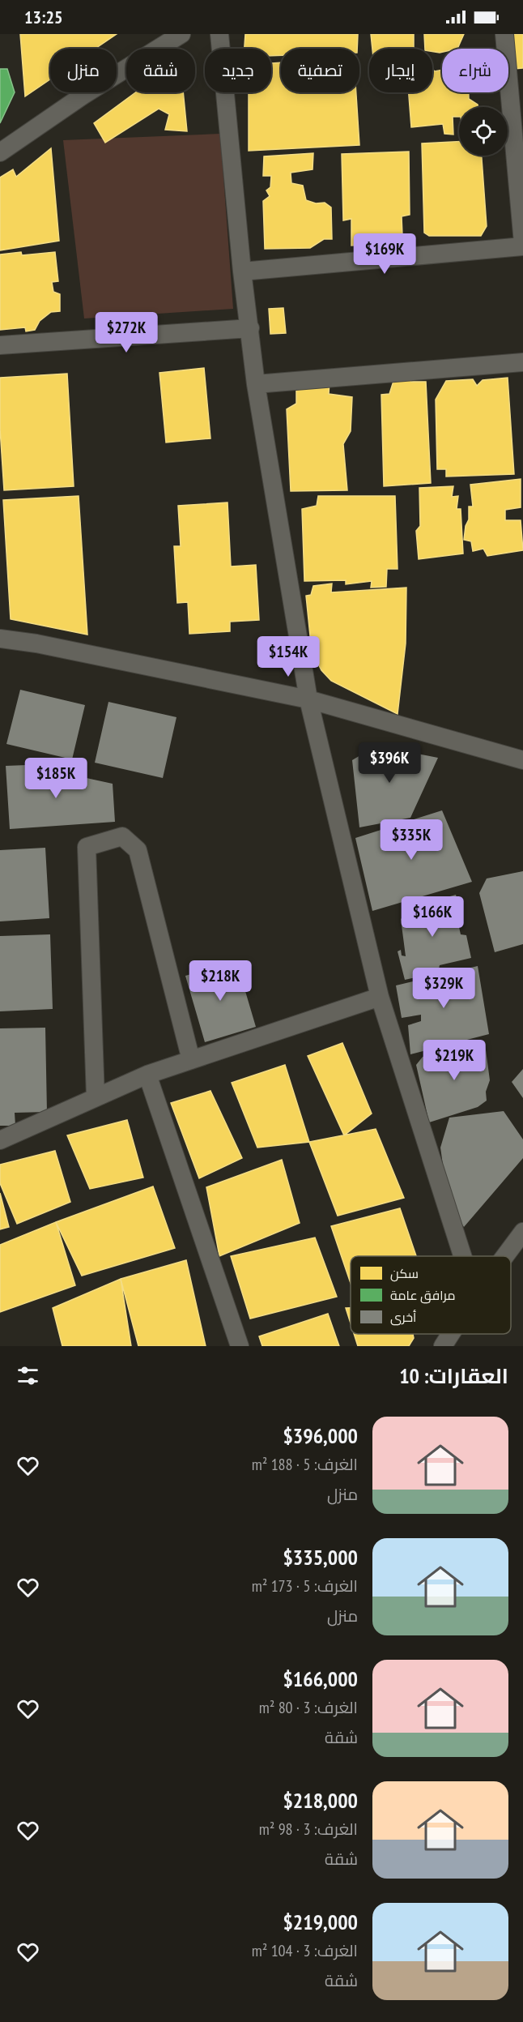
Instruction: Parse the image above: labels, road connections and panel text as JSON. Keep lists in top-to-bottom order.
{
  "legend": ["سكن", "مرافق عامة", "أخرى"],
  "page": {
    "status": "13:25",
    "chip": [
      "شراء",
      "إيجار",
      "تصفية",
      "جديد",
      "شقة",
      "منزل"
    ],
    "price": [
      "$169K",
      "$272K",
      "$154K",
      "$396K",
      "$185K",
      "$335K",
      "$166K",
      "$218K",
      "$329K",
      "$219K"
    ],
    "heading": "العقارات: 10",
    "list": [
      {
        "name": "$396,000",
        "note": "الغرف: 5 · 188 m² · منزل"
      },
      {
        "name": "$335,000",
        "note": "الغرف: 5 · 173 m² · منزل"
      },
      {
        "name": "$166,000",
        "note": "الغرف: 3 · 80 m² · شقة"
      },
      {
        "name": "$218,000",
        "note": "الغرف: 3 · 98 m² · شقة"
      },
      {
        "name": "$219,000",
        "note": "الغرف: 3 · 104 m² · شقة"
      }
    ]
  }
}
